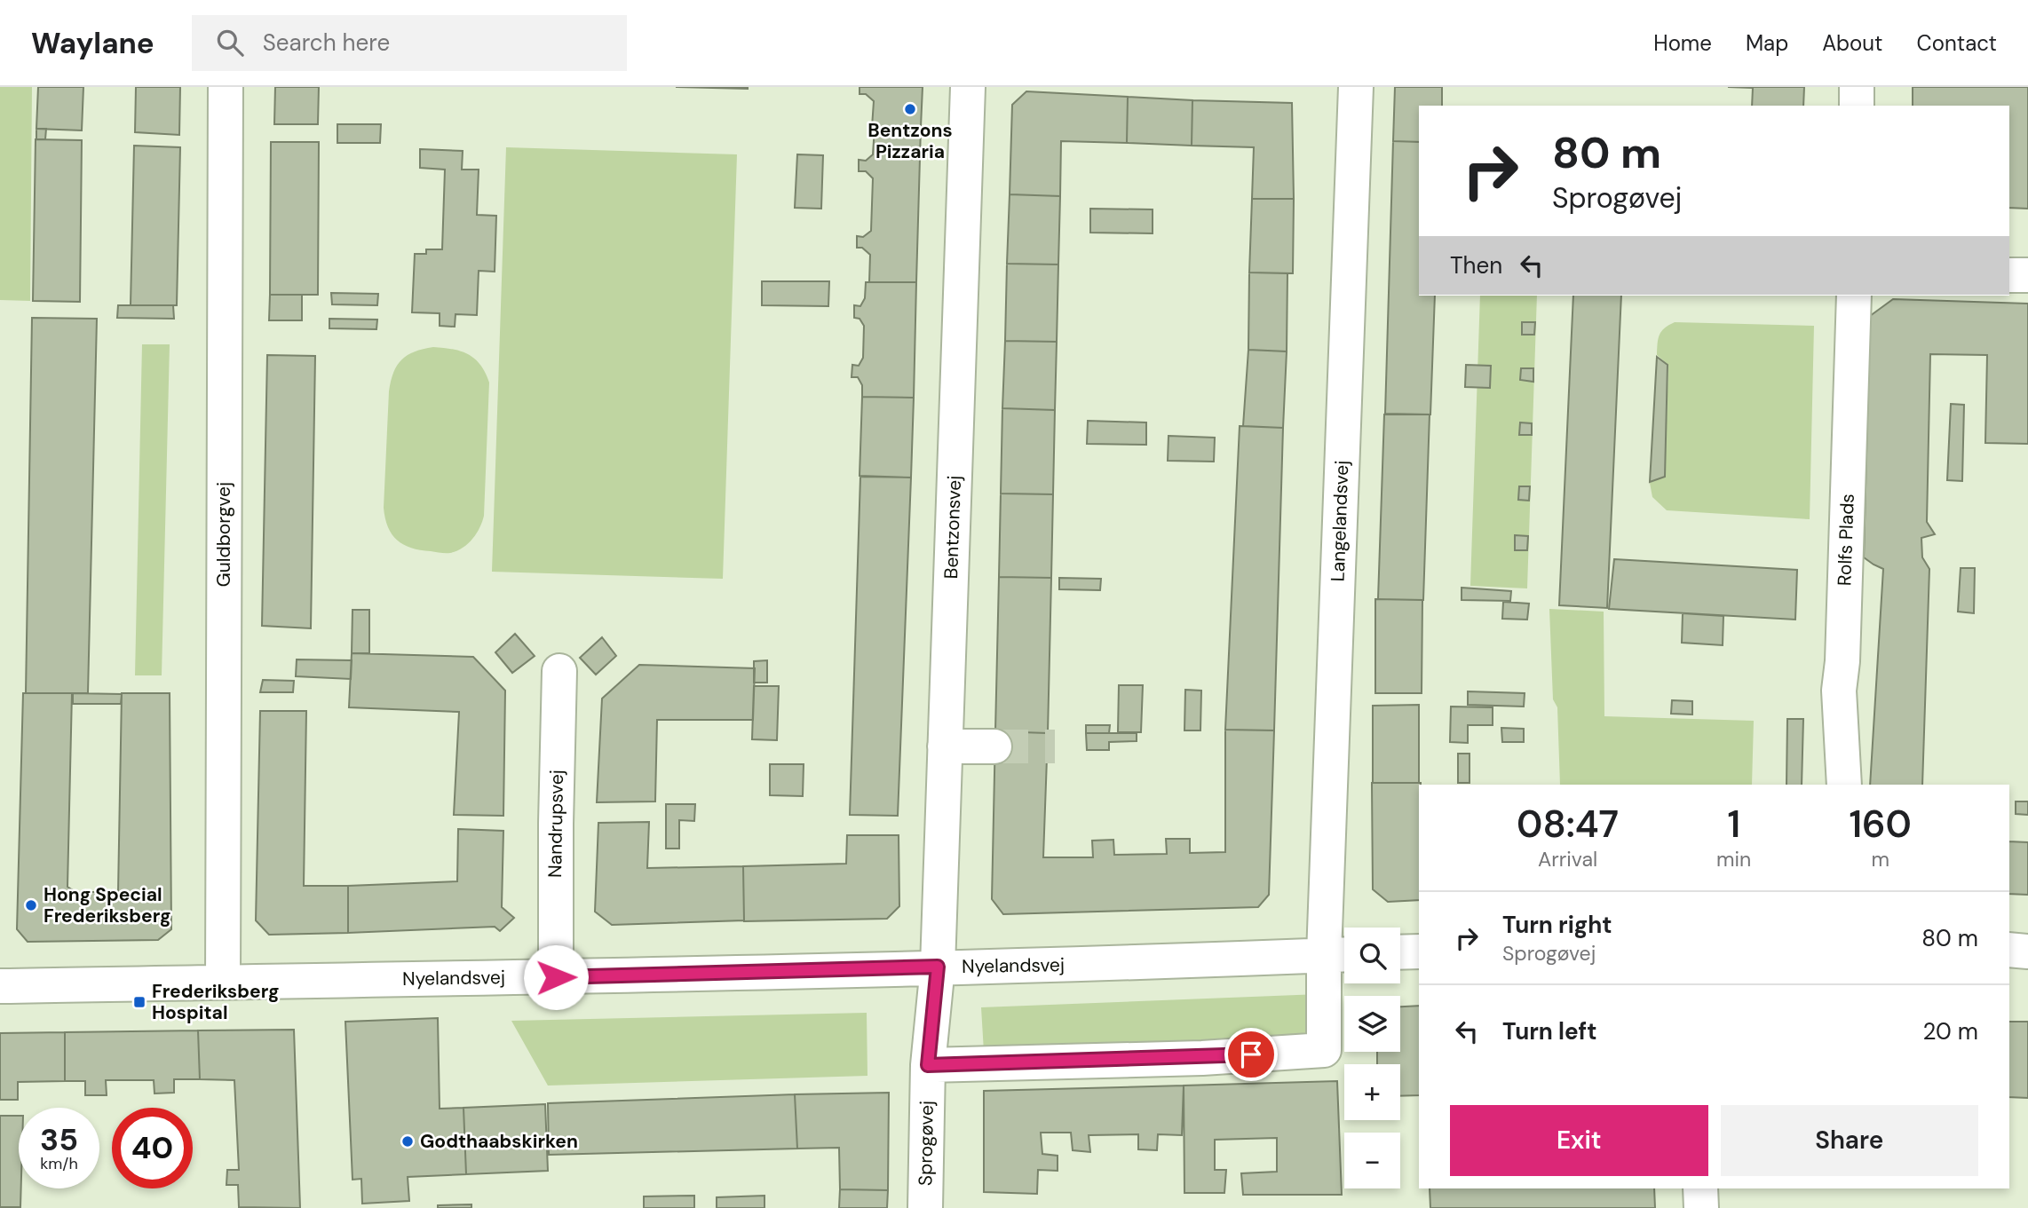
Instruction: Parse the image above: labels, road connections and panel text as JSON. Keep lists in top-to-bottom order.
{
  "streets": {
    "street": [
      "Langelandsvej",
      "Bentzonsvej",
      "Guldborgvej",
      "Rolfs Plads",
      "Nandrupsvej",
      "Nyelandsvej",
      "Sprogøvej"
    ]
  },
  "crossings": [
    ["Langelandsvej", "Nyelandsvej"],
    ["Langelandsvej", "Sprogøvej"],
    ["Bentzonsvej", "Nyelandsvej"],
    ["Bentzonsvej", "Sprogøvej"],
    ["Guldborgvej", "Nyelandsvej"],
    ["Nandrupsvej", "Nyelandsvej"],
    ["Nyelandsvej", "Sprogøvej"]
  ],
  "places": {
    "other": ["Bentzons Pizzaria", "Hong Special Frederiksberg", "Godthaabskirken"],
    "transit": ["Frederiksberg Hospital"]
  },
  "page": {
    "header": "Waylane",
    "search": "Search here",
    "nav": [
      "Home",
      "Map",
      "About",
      "Contact"
    ],
    "turn": ["80 m", "Sprogøvej"],
    "then": "Then",
    "eta": [
      "08:47",
      "Arrival",
      "1",
      "min",
      "160",
      "m"
    ],
    "list": [
      {
        "name": "Turn right",
        "note": "Sprogøvej",
        "value": "80 m"
      },
      {
        "name": "Turn left",
        "value": "20 m"
      }
    ],
    "map_buttons": ["+", "−"],
    "buttons": ["Exit", "Share"],
    "speed": "35 km/h",
    "limit": "40"
  }
}
